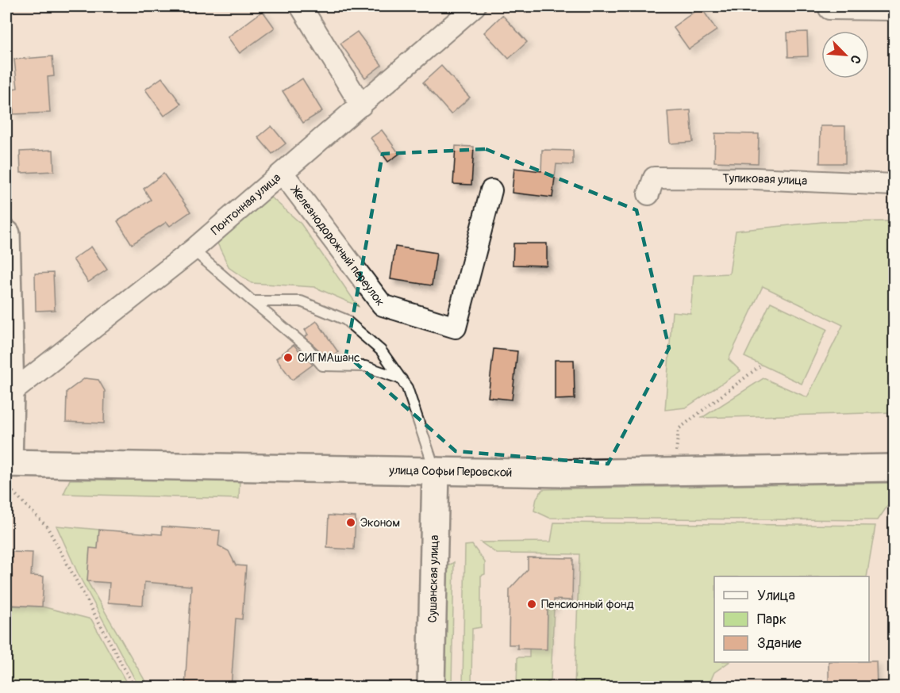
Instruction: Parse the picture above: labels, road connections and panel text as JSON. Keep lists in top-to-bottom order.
{
  "streets": {
    "main road": ["улица Софьи Перовской", "Сушанская улица"],
    "street": ["Тупиковая улица", "Понтонная улица", "Железнодорожный переулок"]
  },
  "crossings": [
    ["Понтонная улица", "Железнодорожный переулок"],
    ["улица Софьи Перовской", "Сушанская улица"]
  ],
  "places": ["СИГМАшанс", "Эконом", "Пенсионный фонд"],
  "legend": ["Улица", "Парк", "Здание"],
  "north": "bottom right"
}
